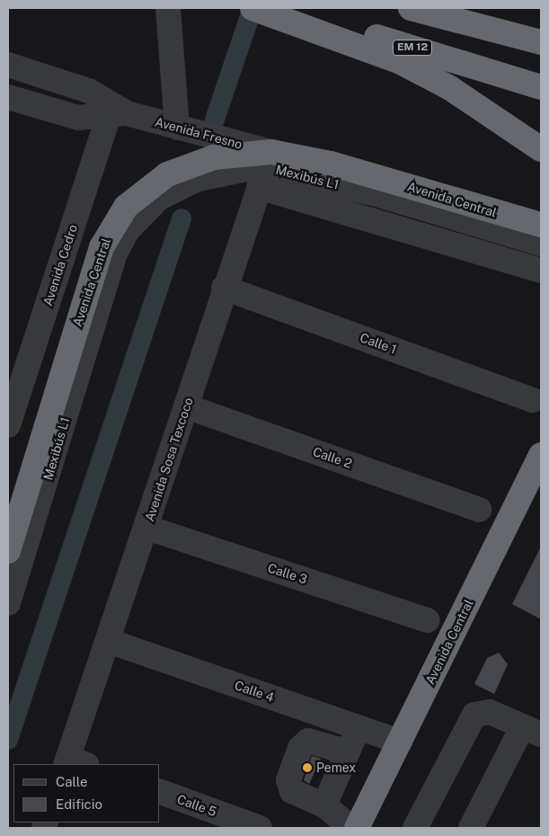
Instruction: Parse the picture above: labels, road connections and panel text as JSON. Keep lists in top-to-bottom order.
{
  "streets": {
    "highway": ["EM 12", "Avenida Central"],
    "street": [
      "Avenida Fresno",
      "Mexibús L1",
      "Avenida Cedro",
      "Calle 1",
      "Calle 2",
      "Avenida Sosa Texcoco",
      "Calle 3",
      "Calle 4",
      "Calle 5"
    ]
  },
  "crossings": [
    ["Avenida Fresno", "Mexibús L1"],
    ["Avenida Fresno", "Avenida Central"],
    ["Avenida Fresno", "Avenida Cedro"],
    ["Avenida Fresno", "Avenida Sosa Texcoco"],
    ["Mexibús L1", "Avenida Central"],
    ["Mexibús L1", "Avenida Sosa Texcoco"],
    ["Avenida Central", "Avenida Sosa Texcoco"],
    ["Avenida Central", "Calle 4"],
    ["Calle 1", "Avenida Sosa Texcoco"],
    ["Calle 2", "Avenida Sosa Texcoco"],
    ["Avenida Sosa Texcoco", "Calle 3"],
    ["Avenida Sosa Texcoco", "Calle 4"]
  ],
  "places": ["Pemex"],
  "legend": ["Calle", "Edificio"]
}
